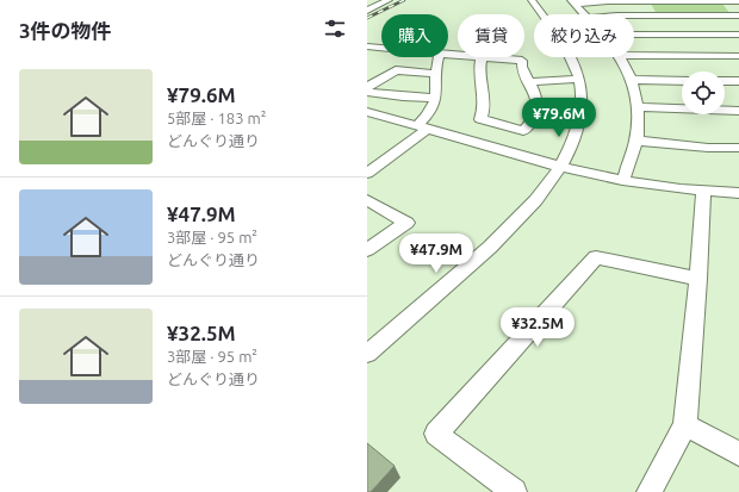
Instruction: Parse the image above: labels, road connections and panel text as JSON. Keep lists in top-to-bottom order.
{
  "page": {
    "heading": "3件の物件",
    "chip": ["購入", "賃貸", "絞り込み"],
    "list": [
      {
        "name": "¥79.6M",
        "note": "5部屋 · 183 m² · どんぐり通り"
      },
      {
        "name": "¥47.9M",
        "note": "3部屋 · 95 m² · どんぐり通り"
      },
      {
        "name": "¥32.5M",
        "note": "3部屋 · 95 m² · どんぐり通り"
      }
    ],
    "price": ["¥79.6M", "¥47.9M", "¥32.5M"]
  }
}
